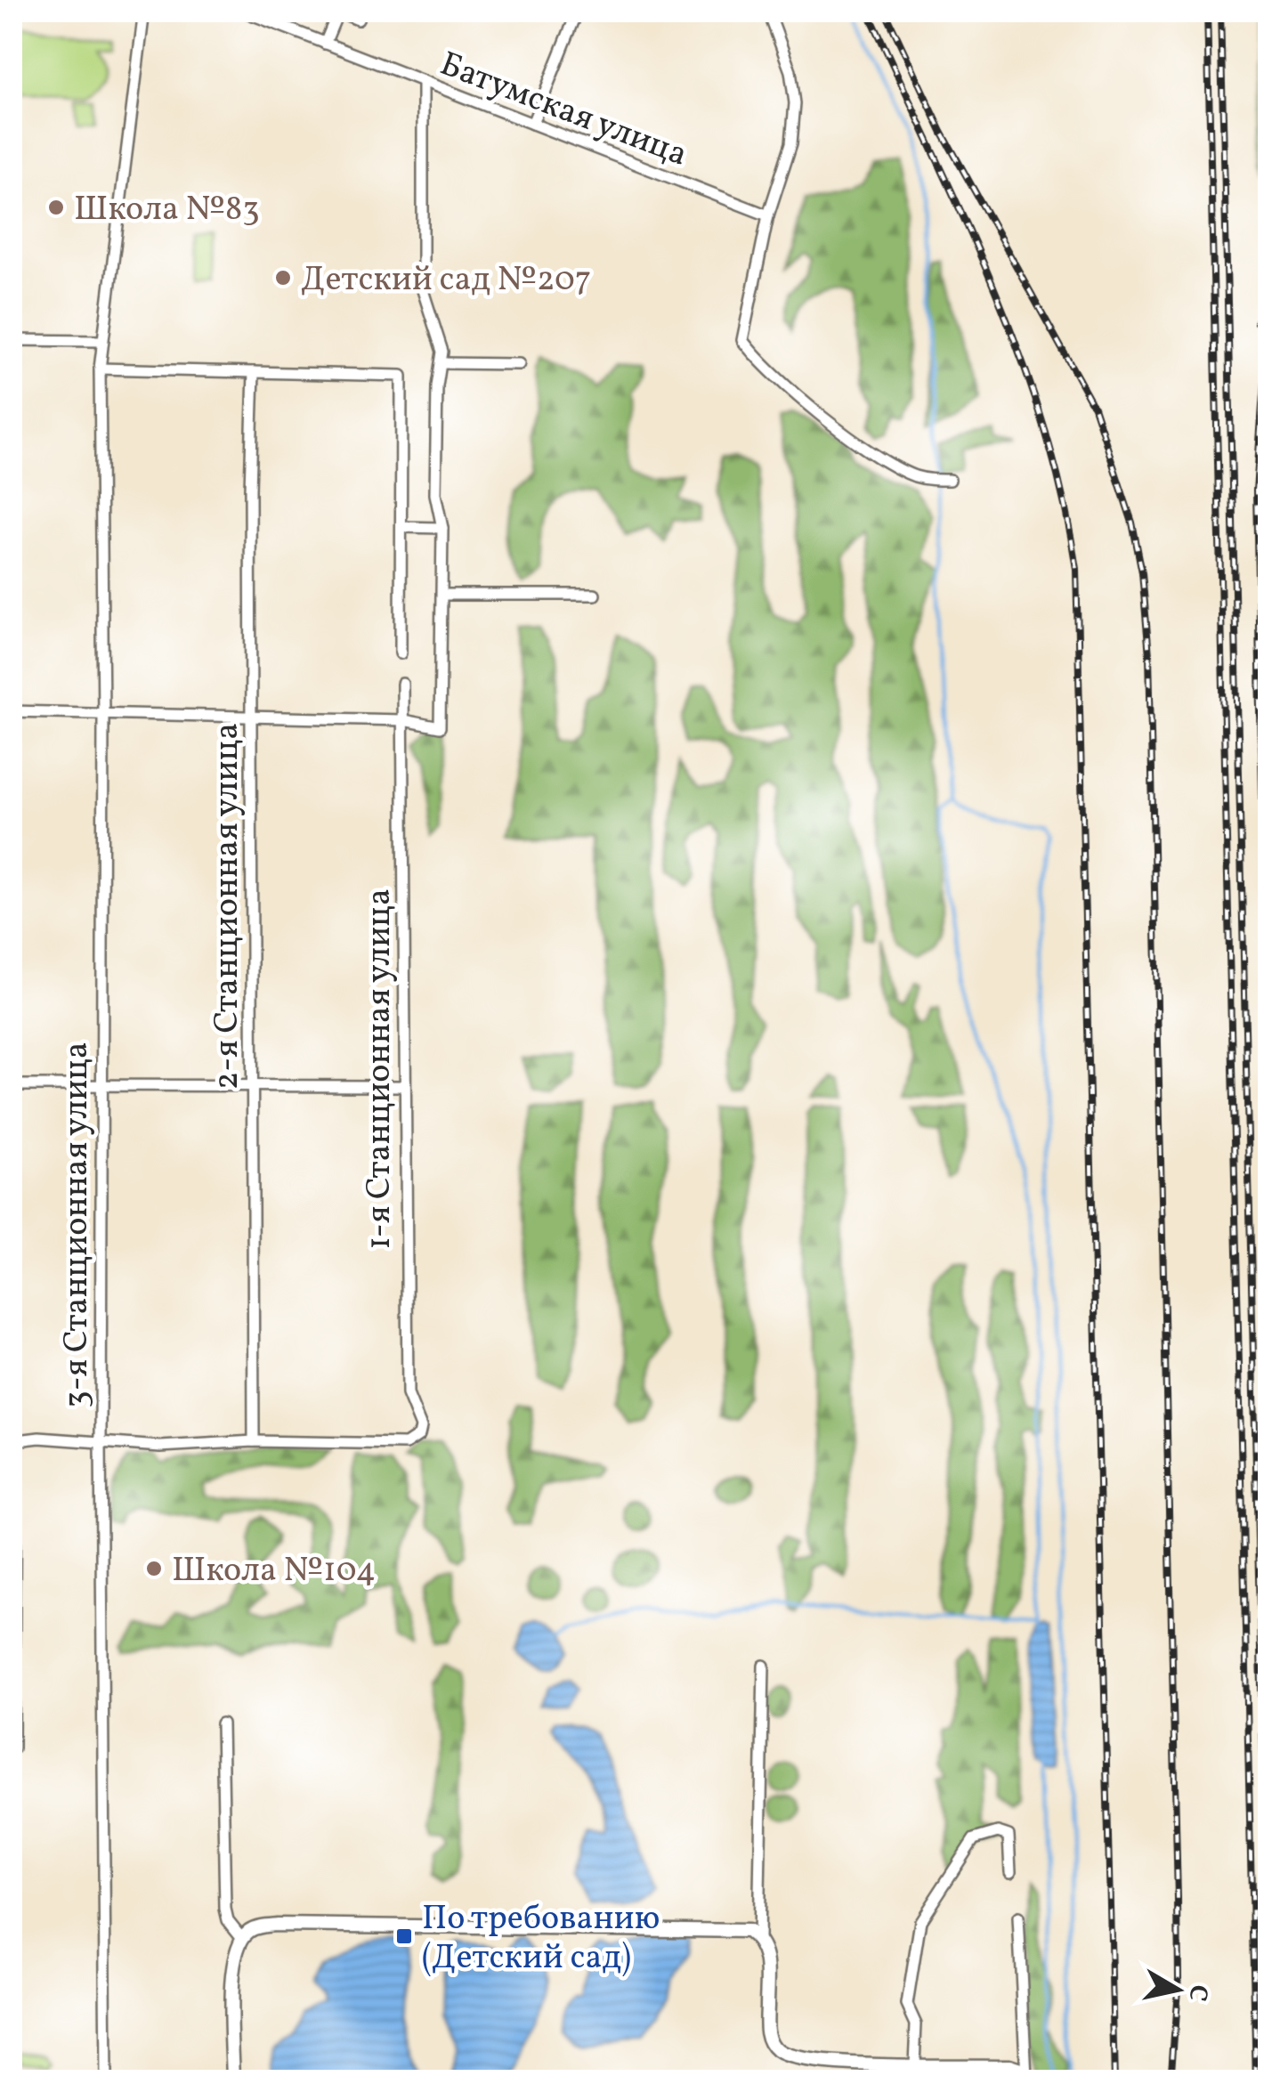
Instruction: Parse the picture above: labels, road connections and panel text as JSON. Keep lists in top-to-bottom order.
{
  "streets": {
    "street": [
      "Батумская улица",
      "2-я Станционная улица",
      "1-я Станционная улица",
      "3-я Станционная улица"
    ]
  },
  "crossings": [
    ["2-я Станционная улица", "1-я Станционная улица"]
  ],
  "places": {
    "other": ["Школа №83", "Детский сад №207", "Школа №104"],
    "transit": ["По требованию (Детский сад)"]
  },
  "north": "right"
}
